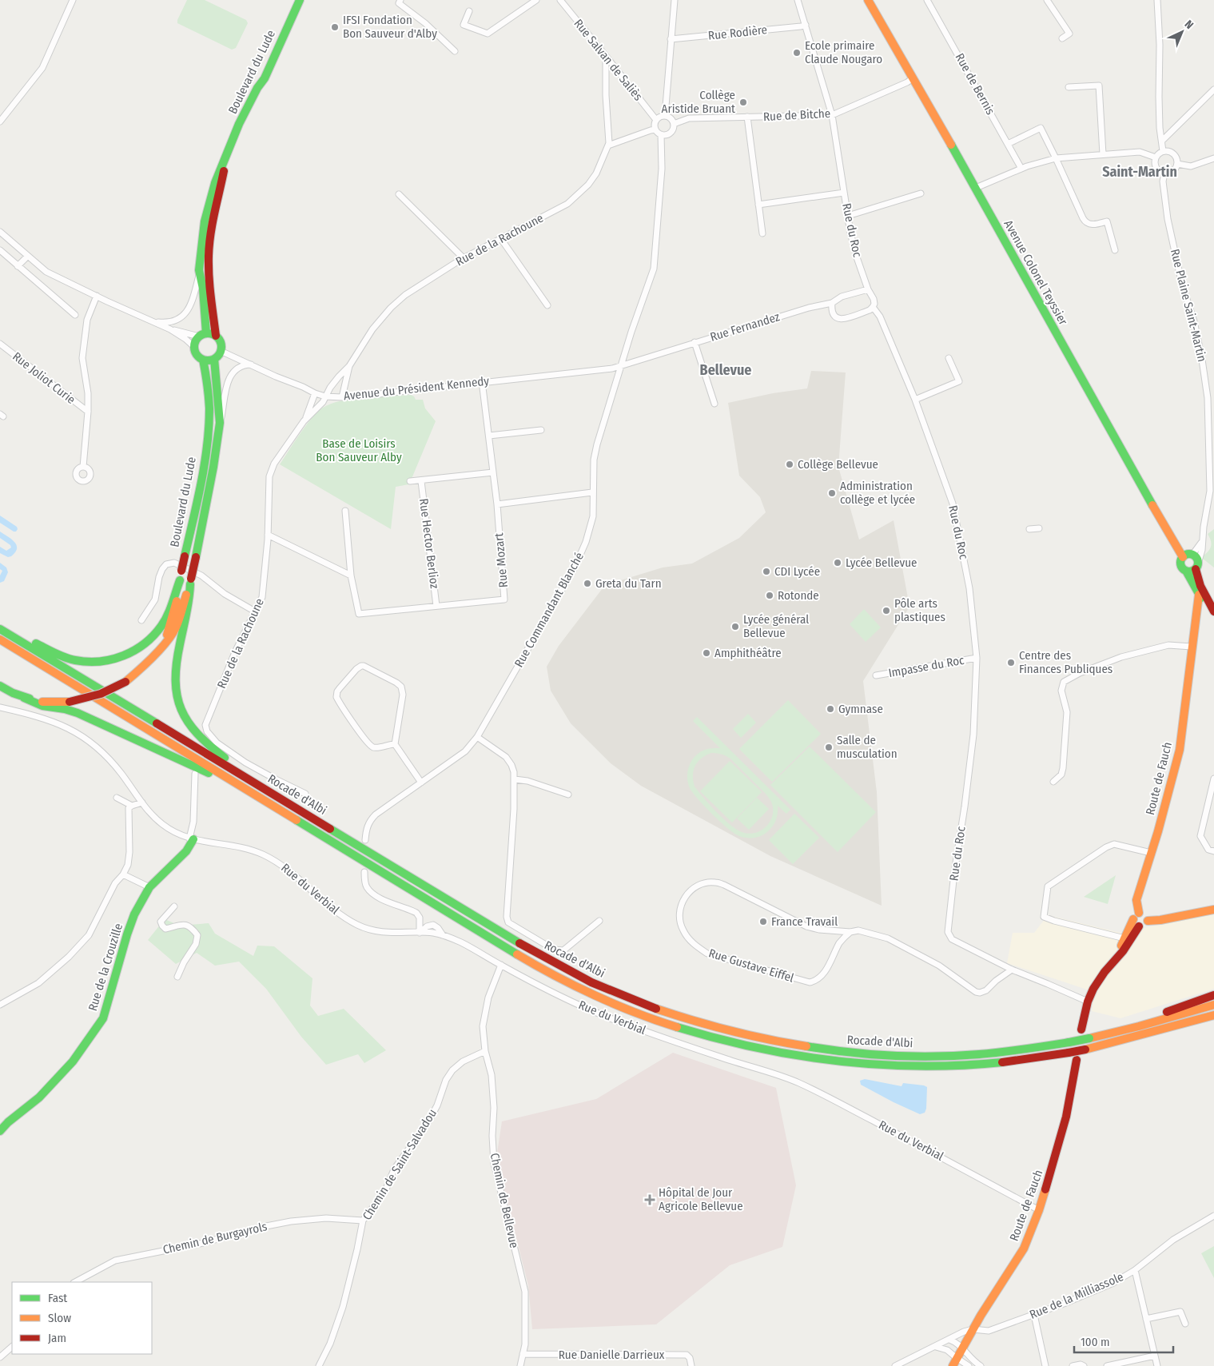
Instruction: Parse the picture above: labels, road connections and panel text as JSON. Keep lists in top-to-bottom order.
{
  "streets": {
    "main road": [
      "Boulevard du Lude",
      "Avenue Colonel Teyssier",
      "Route de Fauch",
      "Rocade d'Albi",
      "Rue de la Crouzille"
    ],
    "street": [
      "Rue Rodière",
      "Rue Salvan de Saliès",
      "Rue de Bernis",
      "Rue de Bitche",
      "Rue du Roc",
      "Rue de la Rachoune",
      "Rue Plaine Saint-Martin",
      "Rue Fernandez",
      "Rue Joliot Curie",
      "Avenue du Président Kennedy",
      "Rue Hector Berlioz",
      "Rue Mozart",
      "Rue Commandant Blanché",
      "Impasse du Roc",
      "Rue du Verbial",
      "Rue Gustave Eiffel",
      "Chemin de Saint-Salvadou",
      "Chemin de Bellevue",
      "Chemin de Burgayrols",
      "Rue de la Milliassole",
      "Rue Danielle Darrieux"
    ]
  },
  "crossings": [
    ["Rue Rodière", "Rue du Roc"],
    ["Rue Salvan de Saliès", "Rue de Bitche"],
    ["Rue Salvan de Saliès", "Rue Commandant Blanché"],
    ["Boulevard du Lude", "Avenue du Président Kennedy"],
    ["Rue de Bitche", "Rue du Roc"],
    ["Rue de Bitche", "Avenue Colonel Teyssier"],
    ["Rue de Bitche", "Rue Commandant Blanché"],
    ["Rue du Roc", "Rue Fernandez"],
    ["Rue du Roc", "Impasse du Roc"],
    ["Rue du Roc", "Rue Gustave Eiffel"],
    ["Rue de la Rachoune", "Avenue du Président Kennedy"],
    ["Avenue Colonel Teyssier", "Rue Plaine Saint-Martin"],
    ["Rue Fernandez", "Avenue du Président Kennedy"],
    ["Rue Fernandez", "Rue Commandant Blanché"],
    ["Avenue du Président Kennedy", "Rue Commandant Blanché"],
    ["Rue Hector Berlioz", "Rue Mozart"],
    ["Route de Fauch", "Rue du Verbial"],
    ["Route de Fauch", "Rue de la Milliassole"],
    ["Rue du Verbial", "Rue de la Crouzille"],
    ["Rue du Verbial", "Chemin de Bellevue"],
    ["Chemin de Saint-Salvadou", "Chemin de Bellevue"],
    ["Chemin de Saint-Salvadou", "Chemin de Burgayrols"],
    ["Chemin de Bellevue", "Rue Danielle Darrieux"]
  ],
  "districts": ["Saint-Martin", "Bellevue"],
  "parks": ["Base de Loisirs Bon Sauveur Alby"],
  "places": {
    "other": [
      "IFSI Fondation Bon Sauveur d'Alby",
      "Ecole primaire Claude Nougaro",
      "Collège Aristide Bruant",
      "Collège Bellevue",
      "Administration collège et lycée",
      "Lycée Bellevue",
      "CDI Lycée",
      "Greta du Tarn",
      "Rotonde",
      "Pôle arts plastiques",
      "Lycée général Bellevue",
      "Amphithéâtre",
      "Centre des Finances Publiques",
      "Gymnase",
      "Salle de musculation",
      "France Travail"
    ],
    "health": ["Hôpital de Jour Agricole Bellevue"]
  },
  "legend": ["Fast", "Slow", "Jam"],
  "scale_bar": "100 m",
  "north": "top right"
}
